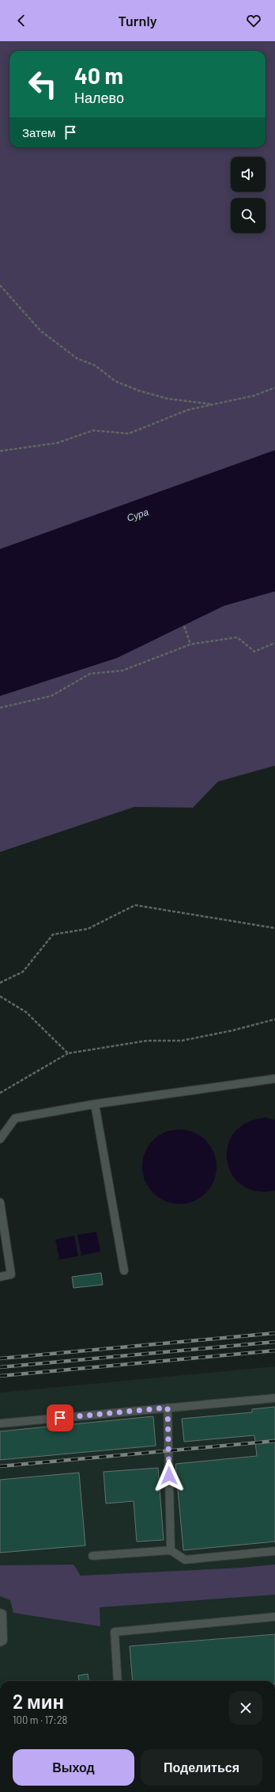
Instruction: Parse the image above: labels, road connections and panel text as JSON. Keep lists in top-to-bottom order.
{
  "water": ["Сура"],
  "page": {
    "header": "Turnly",
    "turn": ["40 m", "Налево"],
    "then": "Затем",
    "heading": ["2 мин", "100 m · 17:28"],
    "buttons": ["Выход", "Поделиться"]
  }
}
